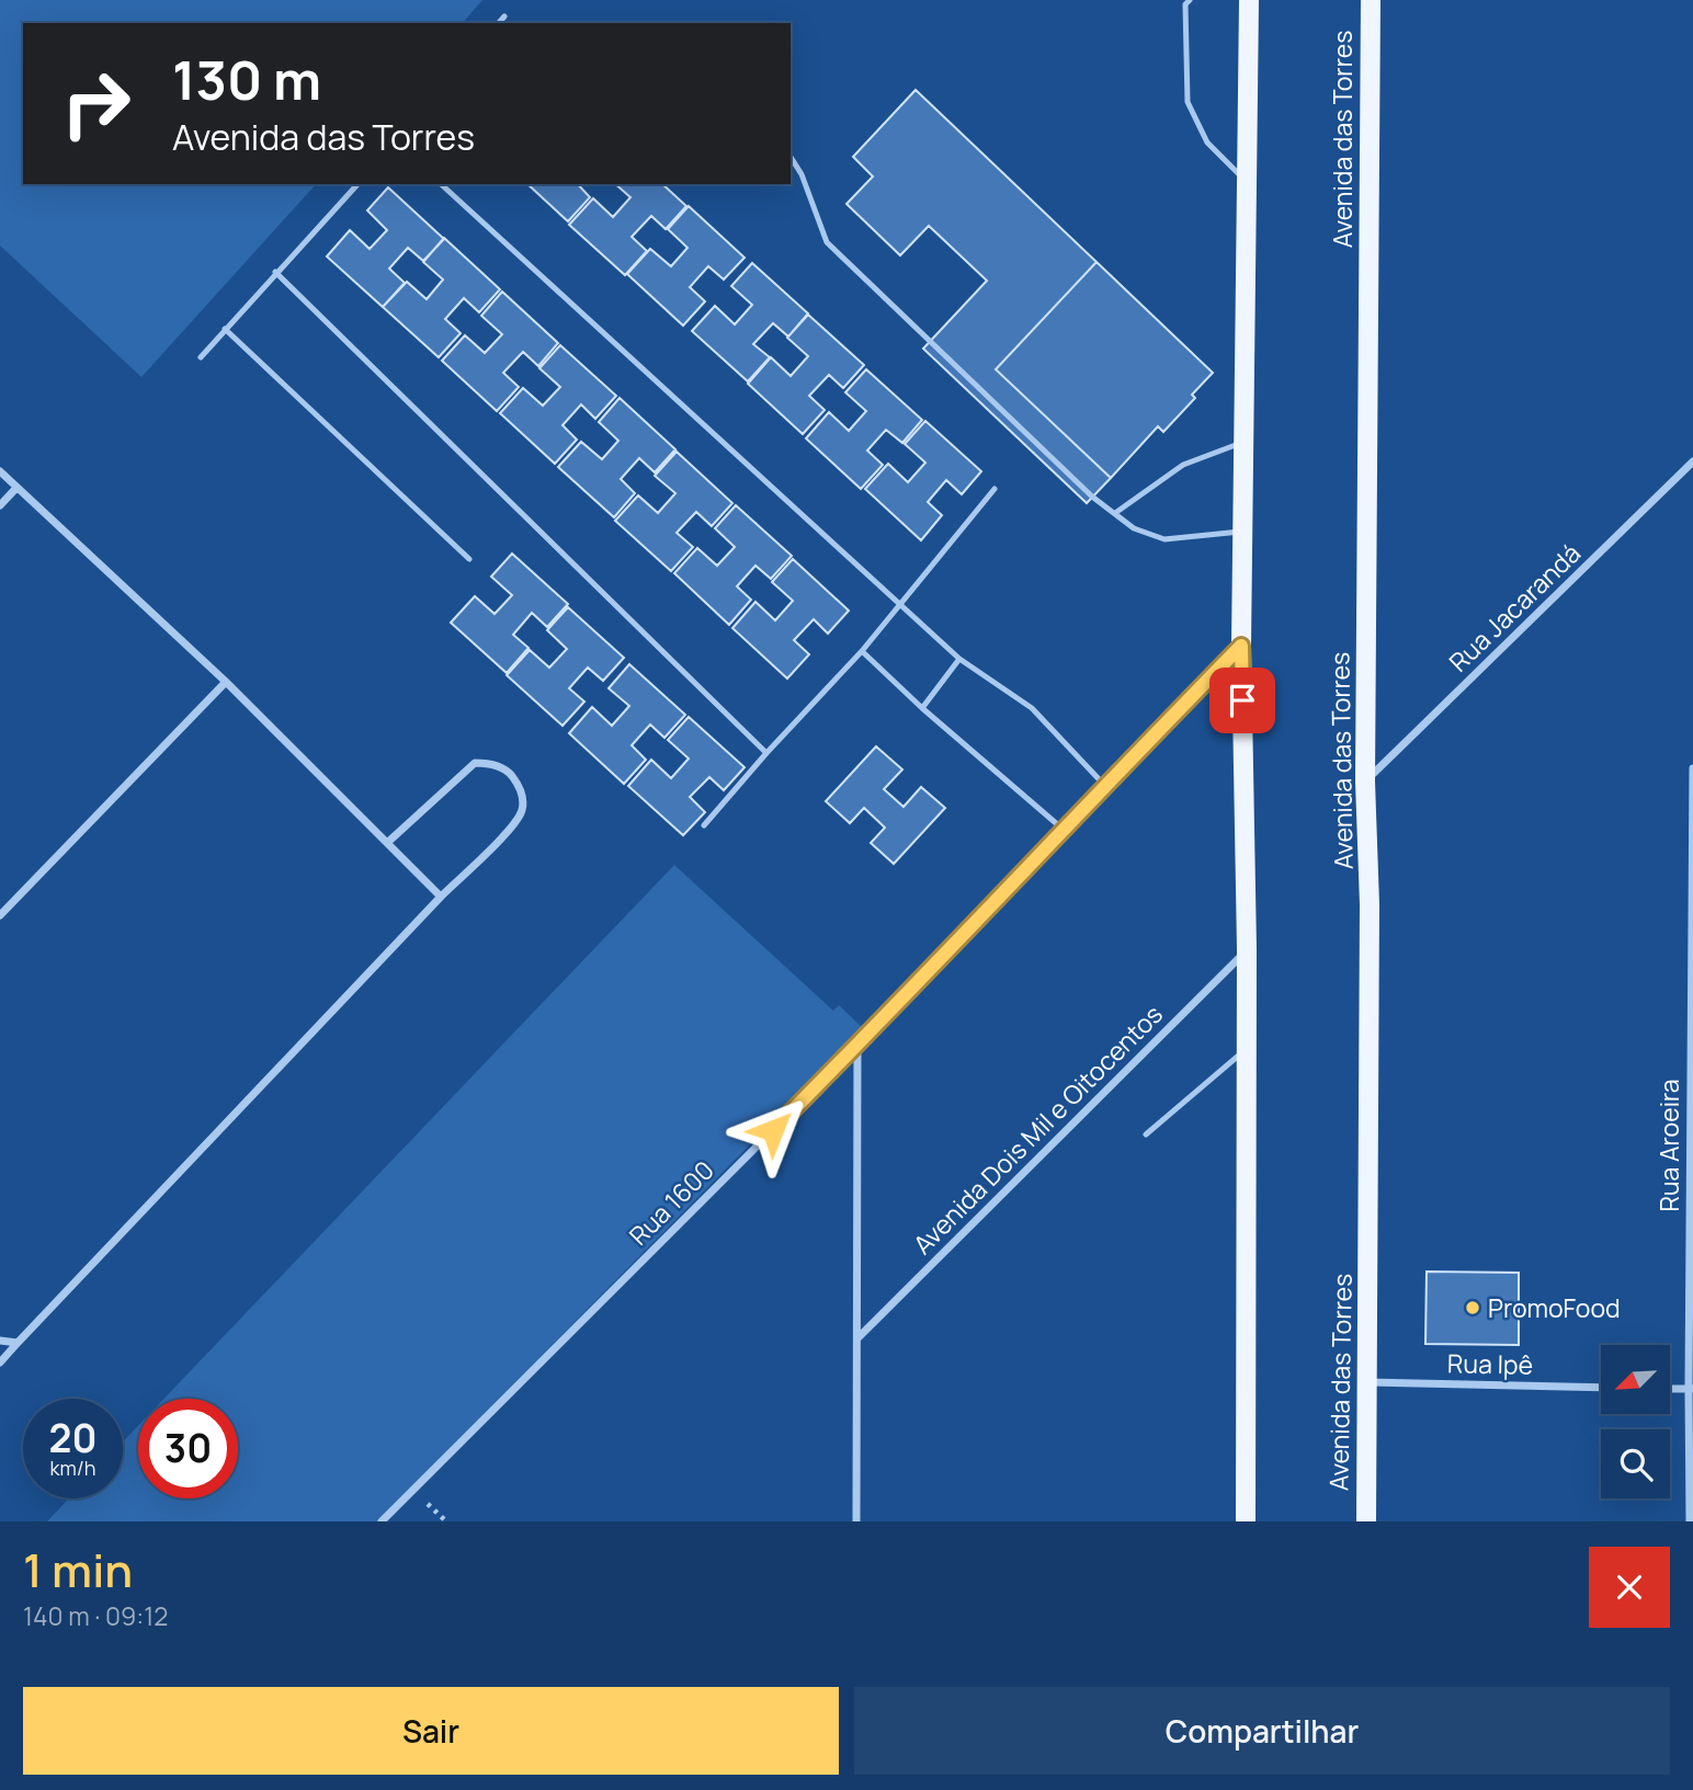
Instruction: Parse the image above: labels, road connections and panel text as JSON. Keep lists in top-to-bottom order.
{
  "streets": {
    "main road": ["Avenida das Torres"],
    "street": [
      "Rua Jacarandá",
      "Avenida Dois Mil e Oitocentos",
      "Rua Aroeira",
      "Rua 1600",
      "Rua Ipê"
    ]
  },
  "crossings": [
    ["Avenida das Torres", "Rua Jacarandá"],
    ["Avenida das Torres", "Rua Ipê"]
  ],
  "places": ["PromoFood"],
  "north": "bottom left",
  "page": {
    "turn": ["130 m", "Avenida das Torres"],
    "speed": "20 km/h",
    "limit": "30",
    "heading": ["1 min", "140 m · 09:12"],
    "buttons": ["Sair", "Compartilhar"]
  }
}
